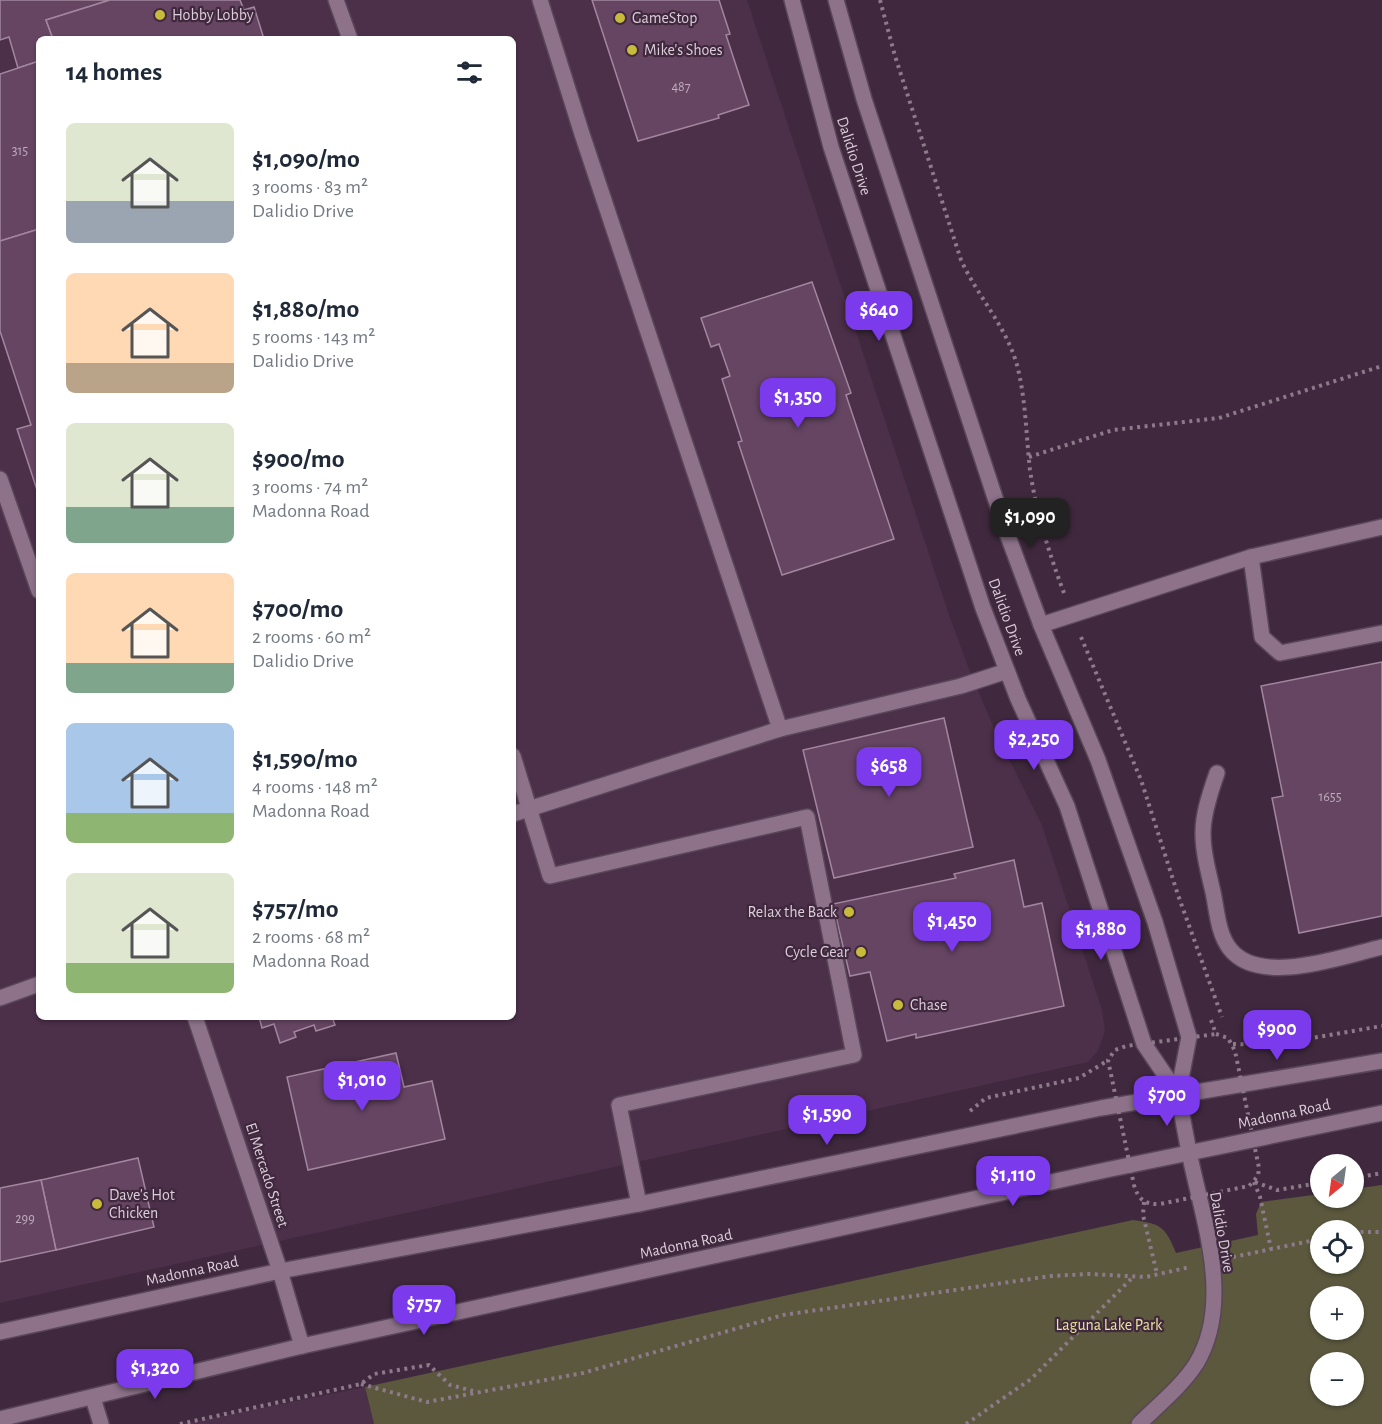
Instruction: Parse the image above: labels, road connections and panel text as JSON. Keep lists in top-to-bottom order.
{
  "streets": {
    "main road": ["Dalidio Drive", "Madonna Road", "El Mercado Street"]
  },
  "crossings": [
    ["Dalidio Drive", "Madonna Road"],
    ["Madonna Road", "El Mercado Street"]
  ],
  "parks": ["Laguna Lake Park"],
  "places": [
    "Hobby Lobby",
    "GameStop",
    "Mike's Shoes",
    "Relax the Back",
    "Cycle Gear",
    "Chase",
    "Dave's Hot Chicken"
  ],
  "house_numbers": [
    "487",
    "315",
    "1655",
    "299"
  ],
  "north": "bottom left",
  "page": {
    "heading": "14 homes",
    "list": [
      {
        "name": "$1,090/mo",
        "note": "3 rooms · 83 m² · Dalidio Drive"
      },
      {
        "name": "$1,880/mo",
        "note": "5 rooms · 143 m² · Dalidio Drive"
      },
      {
        "name": "$900/mo",
        "note": "3 rooms · 74 m² · Madonna Road"
      },
      {
        "name": "$700/mo",
        "note": "2 rooms · 60 m² · Dalidio Drive"
      },
      {
        "name": "$1,590/mo",
        "note": "4 rooms · 148 m² · Madonna Road"
      },
      {
        "name": "$757/mo",
        "note": "2 rooms · 68 m² · Madonna Road"
      }
    ],
    "price": [
      "$640",
      "$1,350",
      "$1,090",
      "$2,250",
      "$658",
      "$1,450",
      "$1,880",
      "$900",
      "$1,010",
      "$700",
      "$1,590",
      "$1,110",
      "$757",
      "$1,320"
    ],
    "map_buttons": ["+", "−"]
  }
}
